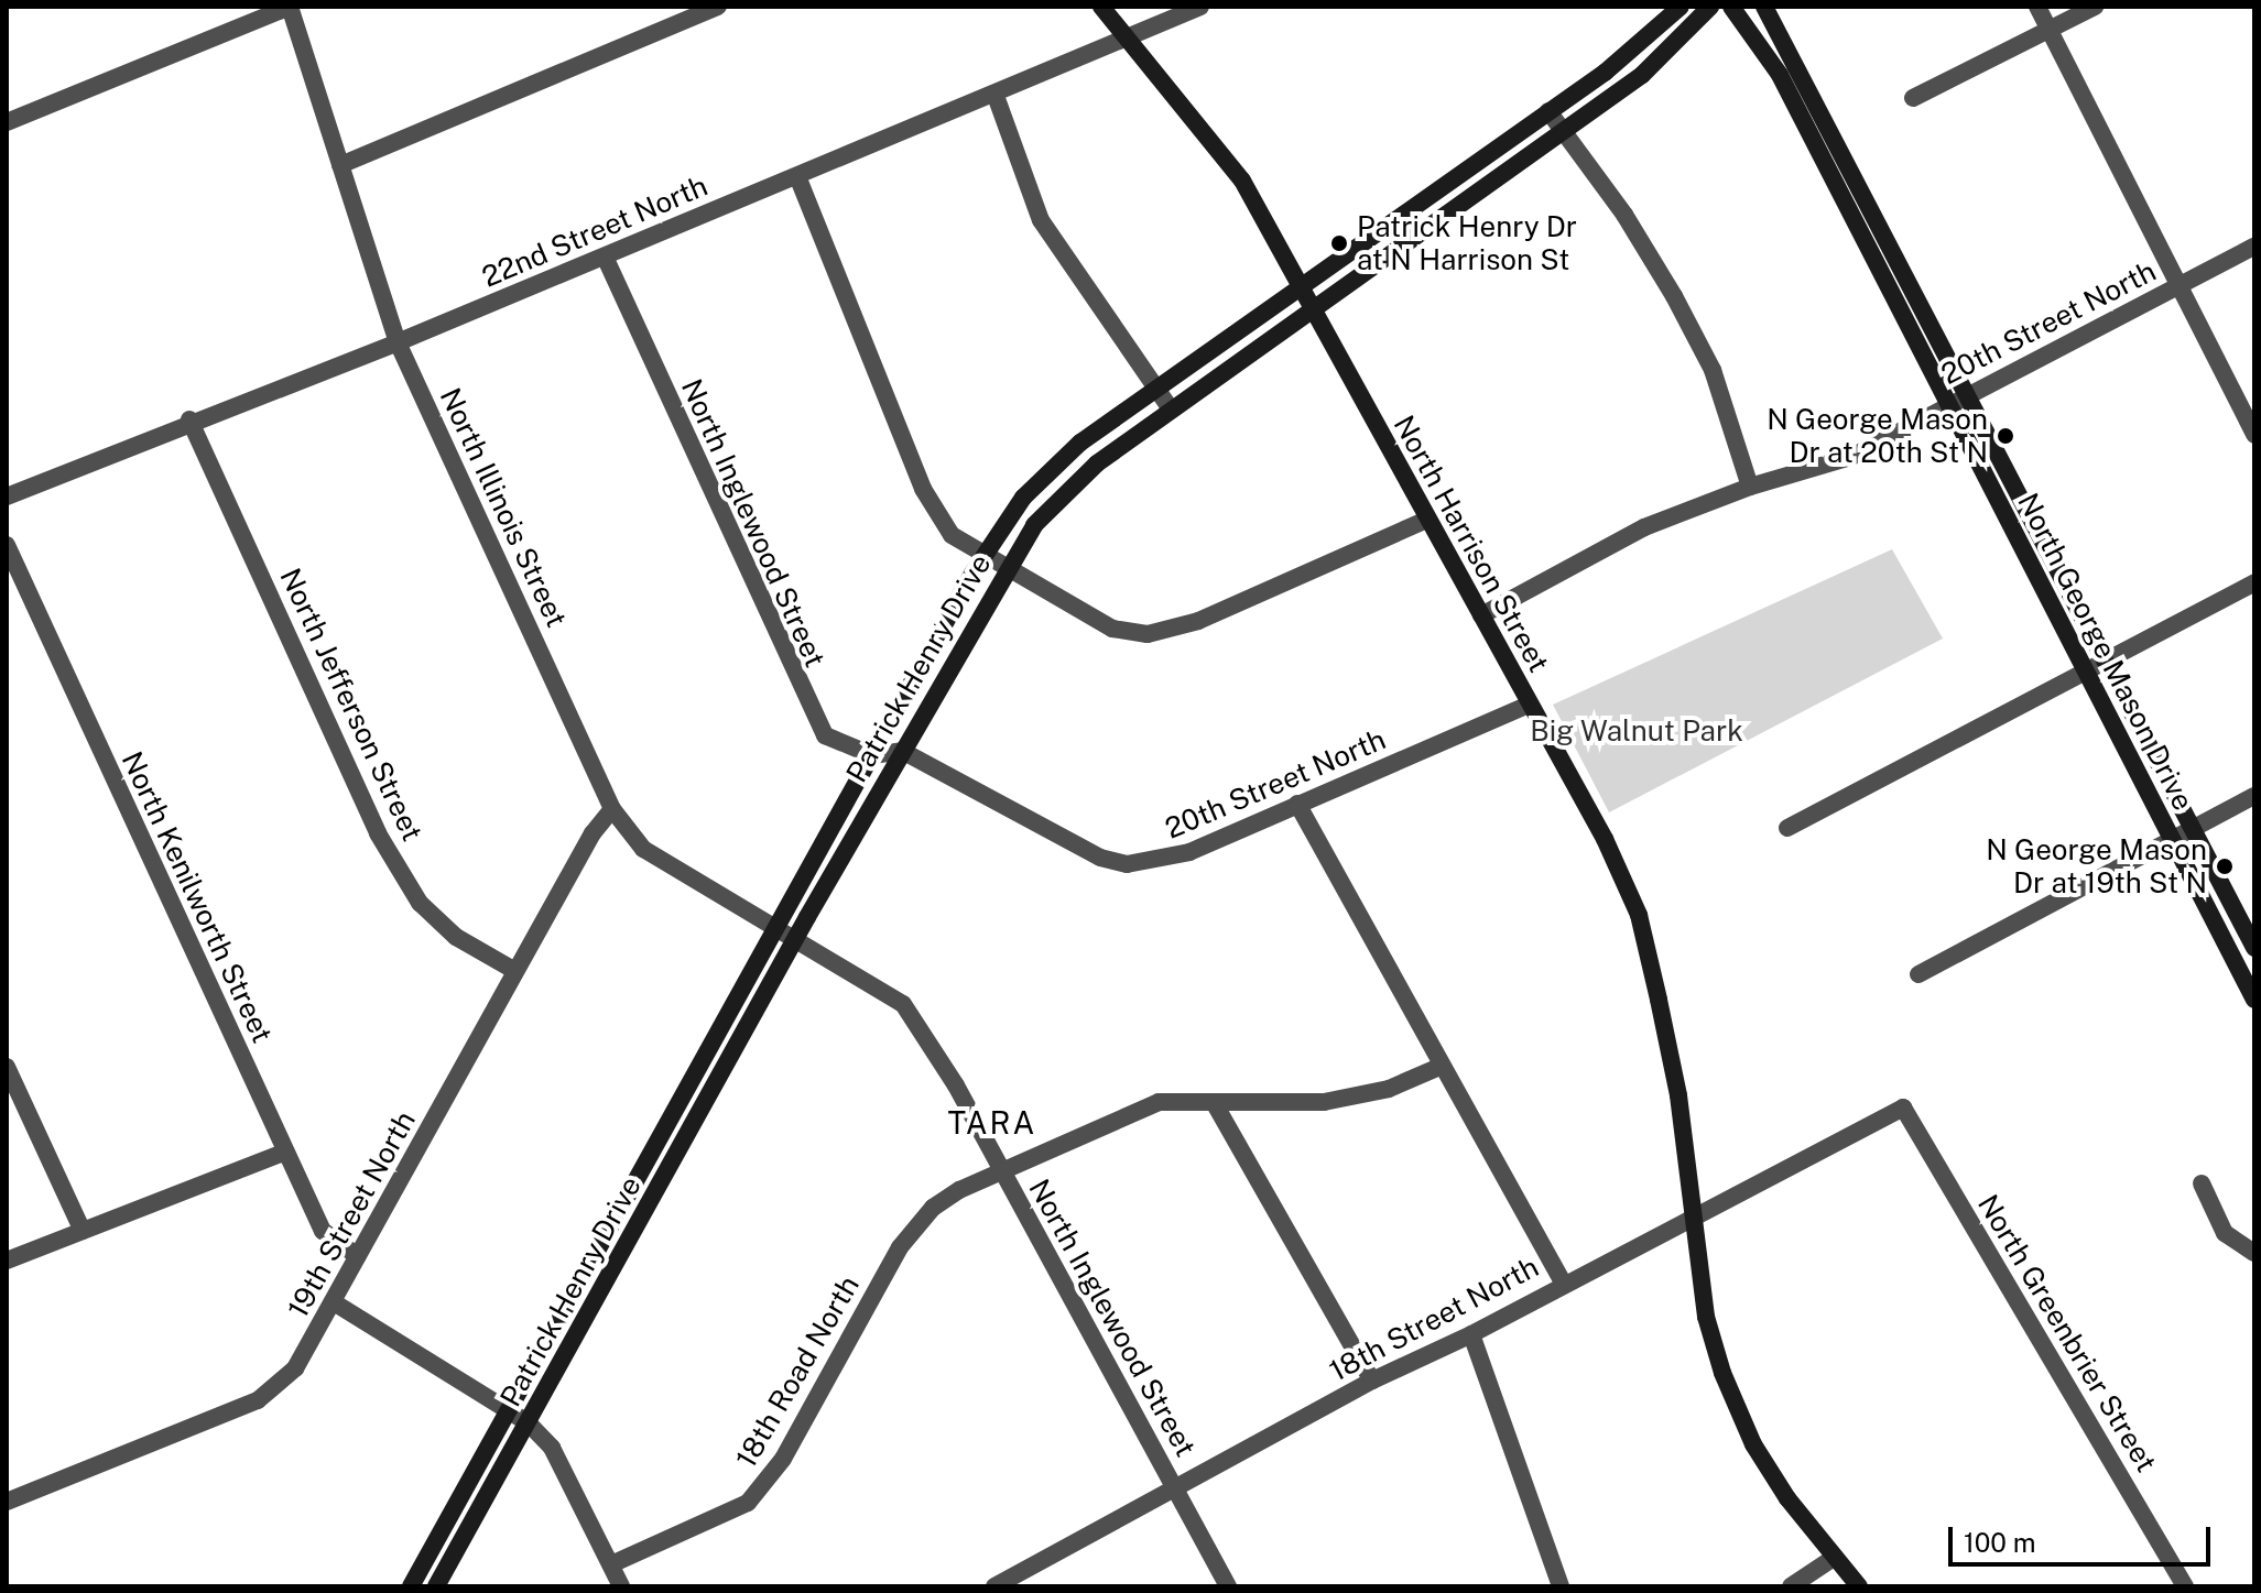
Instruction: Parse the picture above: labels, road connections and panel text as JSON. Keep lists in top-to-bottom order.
{
  "streets": {
    "street": [
      "22nd Street North",
      "20th Street North",
      "North Illinois Street",
      "North Inglewood Street",
      "North Harrison Street",
      "North George Mason Drive",
      "Patrick Henry Drive",
      "North Jefferson Street",
      "North Kenilworth Street",
      "19th Street North",
      "18th Street North",
      "North Greenbrier Street",
      "18th Road North"
    ]
  },
  "crossings": [
    ["22nd Street North", "North Illinois Street"],
    ["22nd Street North", "North Inglewood Street"],
    ["22nd Street North", "North Harrison Street"],
    ["22nd Street North", "North Jefferson Street"],
    ["20th Street North", "North Harrison Street"],
    ["20th Street North", "North George Mason Drive"],
    ["20th Street North", "Patrick Henry Drive"],
    ["North Illinois Street", "North Inglewood Street"],
    ["North Illinois Street", "Patrick Henry Drive"],
    ["North Illinois Street", "19th Street North"],
    ["North Inglewood Street", "Patrick Henry Drive"],
    ["North Inglewood Street", "18th Street North"],
    ["North Inglewood Street", "18th Road North"],
    ["North Harrison Street", "Patrick Henry Drive"],
    ["North Harrison Street", "18th Street North"],
    ["North Jefferson Street", "19th Street North"],
    ["North Kenilworth Street", "19th Street North"],
    ["18th Street North", "North Greenbrier Street"]
  ],
  "districts": ["TARA"],
  "parks": ["Big Walnut Park"],
  "places": ["Patrick Henry Dr at N Harrison St", "N George Mason Dr at 20th St N", "N George Mason Dr at 19th St N"],
  "scale_bar": "100 m"
}
